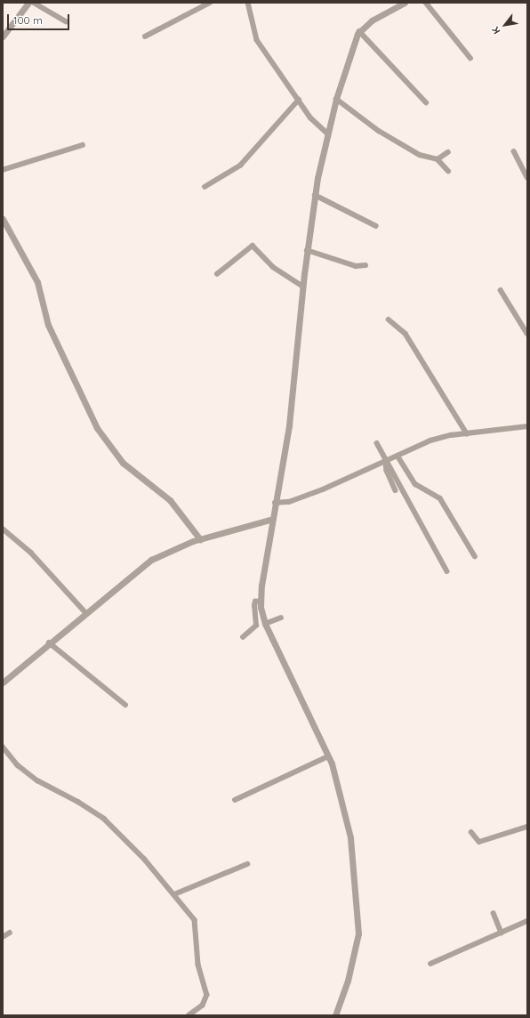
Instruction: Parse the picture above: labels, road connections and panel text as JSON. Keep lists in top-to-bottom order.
{
  "scale_bar": "100 m",
  "north": "bottom left"
}
